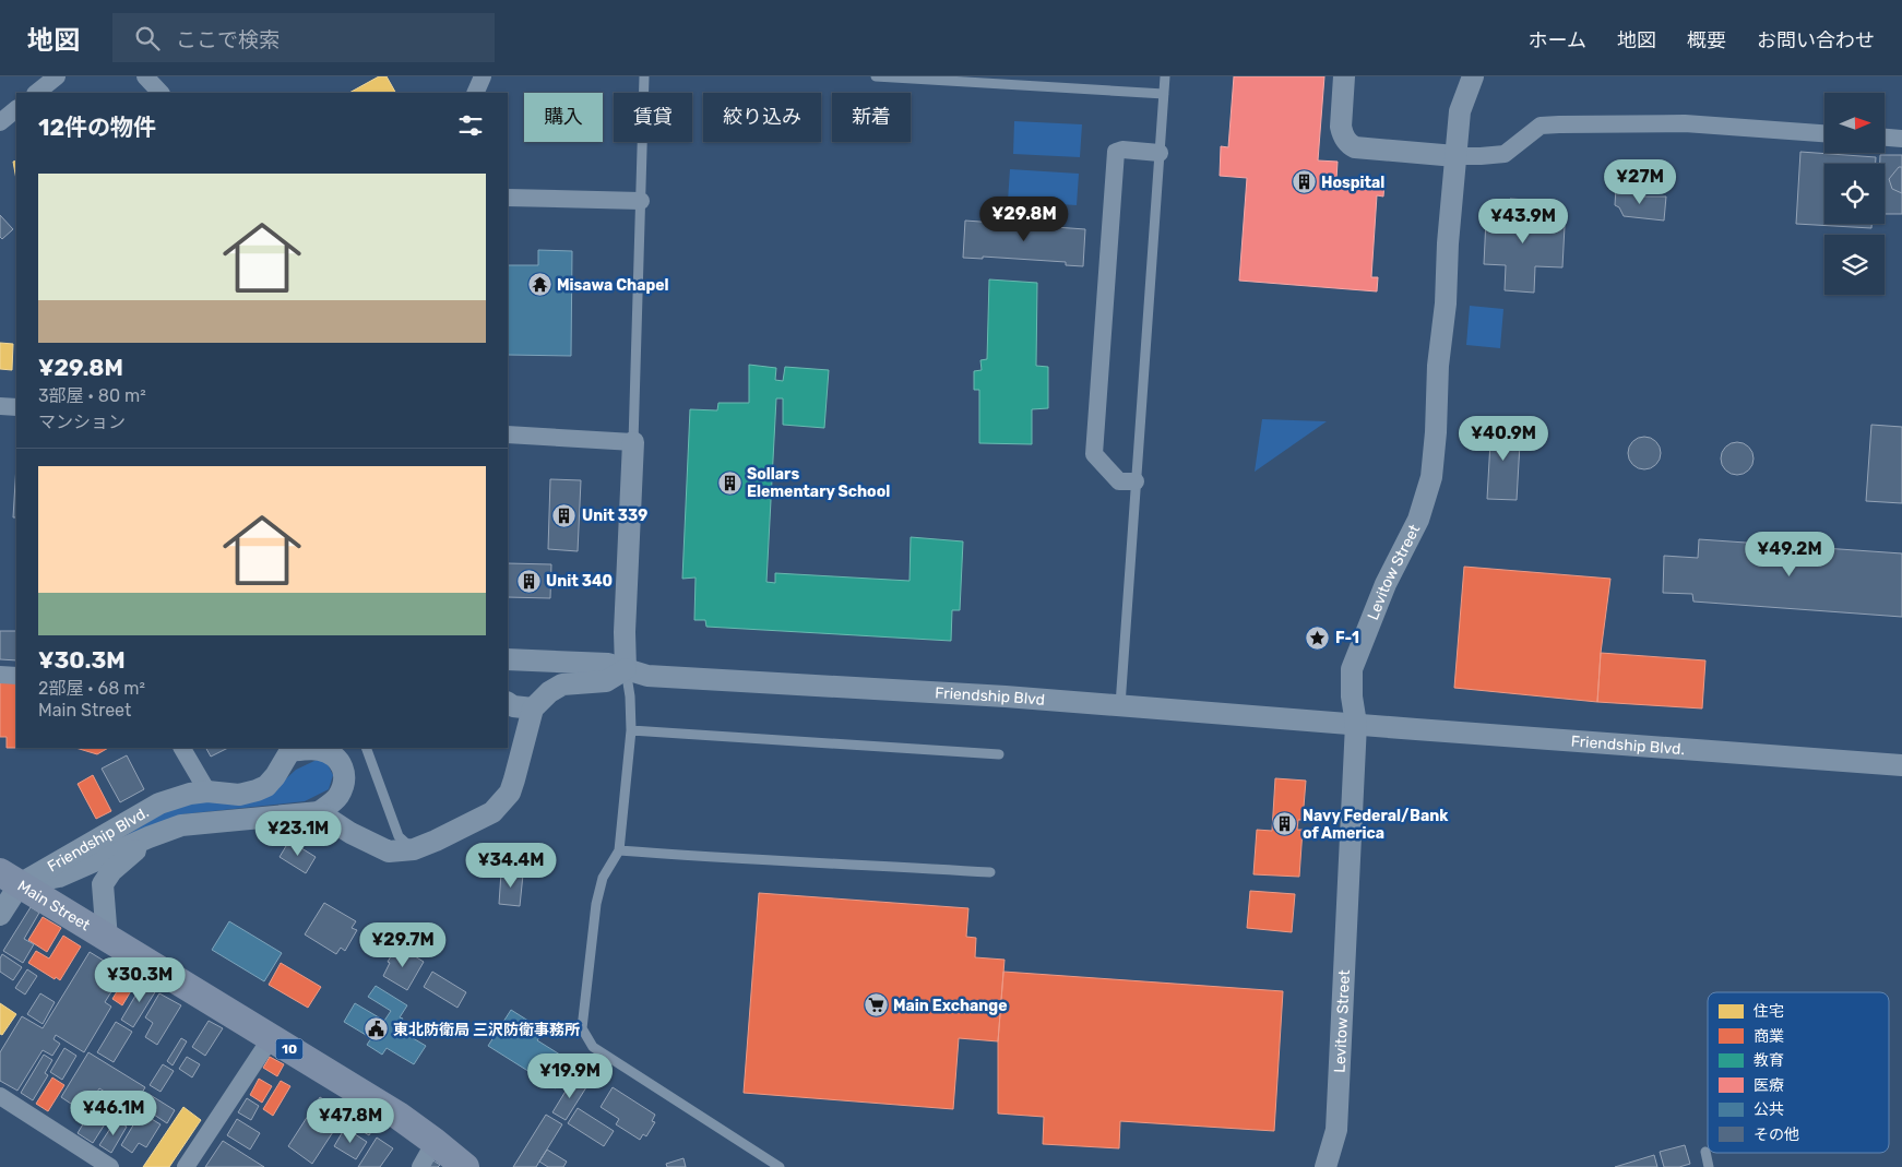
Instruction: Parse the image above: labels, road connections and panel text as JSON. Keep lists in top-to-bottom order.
{
  "streets": {
    "main road": ["Main Street", "10"],
    "street": ["Levitow Street", "Friendship Blvd", "Friendship Blvd."]
  },
  "crossings": [
    ["Levitow Street", "Friendship Blvd"],
    ["Levitow Street", "Friendship Blvd."],
    ["Friendship Blvd", "Friendship Blvd."],
    ["Friendship Blvd.", "Main Street"]
  ],
  "places": {
    "building": [
      "Hospital",
      "Sollars Elementary School",
      "Unit 339",
      "Unit 340",
      "Navy Federal/Bank of America"
    ],
    "temple": ["Misawa Chapel"],
    "place": ["F-1"],
    "supermarket": ["Main Exchange"],
    "public building": ["東北防衛局 三沢防衛事務所"]
  },
  "legend": [
    "住宅",
    "商業",
    "教育",
    "医療",
    "公共",
    "その他"
  ],
  "north": "right",
  "page": {
    "header": "地図",
    "search": "ここで検索",
    "nav": [
      "ホーム",
      "地図",
      "概要",
      "お問い合わせ"
    ],
    "chip": [
      "購入",
      "賃貸",
      "絞り込み",
      "新着"
    ],
    "heading": "12件の物件",
    "list": [
      {
        "name": "¥29.8M",
        "note": "3部屋 · 80 m² · マンション"
      },
      {
        "name": "¥30.3M",
        "note": "2部屋 · 68 m² · Main Street"
      }
    ],
    "price": [
      "¥27M",
      "¥29.8M",
      "¥43.9M",
      "¥40.9M",
      "¥49.2M",
      "¥23.1M",
      "¥34.4M",
      "¥29.7M",
      "¥30.3M",
      "¥19.9M",
      "¥46.1M",
      "¥47.8M"
    ]
  }
}
